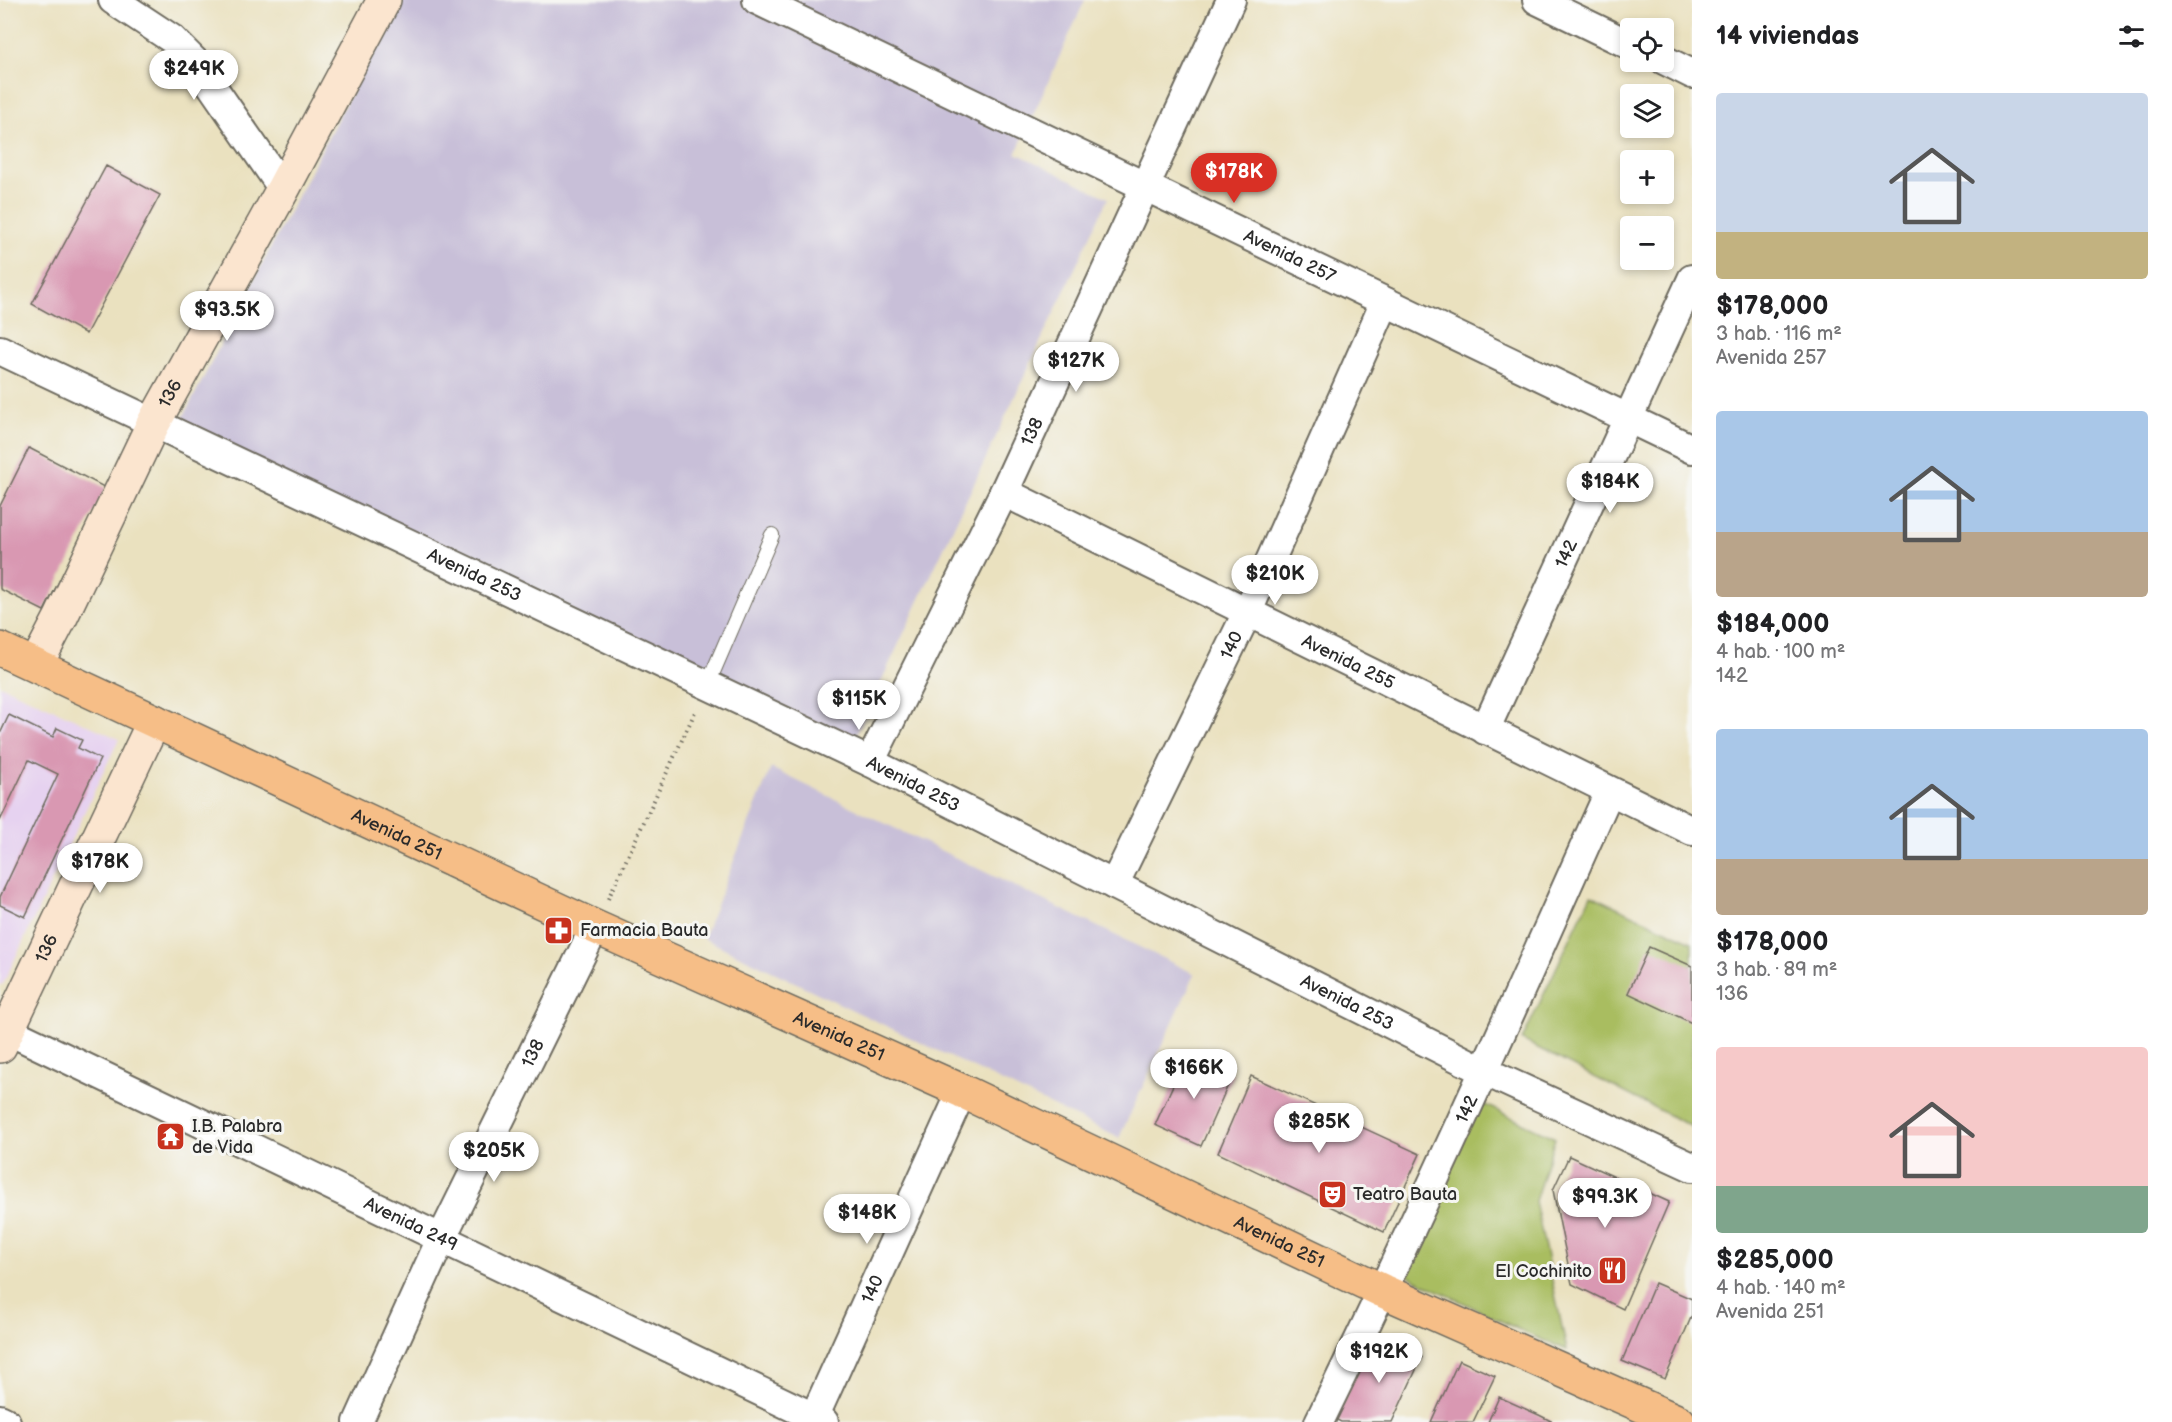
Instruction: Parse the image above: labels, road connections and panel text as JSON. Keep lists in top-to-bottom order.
{
  "streets": {
    "main road": ["Avenida 251"],
    "street": [
      "Avenida 257",
      "136",
      "138",
      "142",
      "Avenida 253",
      "140",
      "Avenida 255",
      "Avenida 249"
    ]
  },
  "crossings": [
    ["Avenida 257", "138"],
    ["Avenida 257", "142"],
    ["Avenida 257", "140"],
    ["136", "Avenida 253"],
    ["136", "Avenida 251"],
    ["136", "Avenida 249"],
    ["138", "Avenida 253"],
    ["138", "Avenida 255"],
    ["138", "Avenida 251"],
    ["138", "Avenida 249"],
    ["142", "Avenida 253"],
    ["142", "Avenida 255"],
    ["142", "Avenida 251"],
    ["Avenida 253", "140"],
    ["140", "Avenida 255"],
    ["140", "Avenida 251"],
    ["140", "Avenida 249"]
  ],
  "places": {
    "pharmacy": ["Farmacia Bauta"],
    "temple": ["I.B. Palabra de Vida"],
    "theatre": ["Teatro Bauta"],
    "restaurant": ["El Cochinito"]
  },
  "page": {
    "heading": "14 viviendas",
    "map_buttons": ["+", "−"],
    "price": [
      "$249K",
      "$178K",
      "$93.5K",
      "$127K",
      "$184K",
      "$210K",
      "$115K",
      "$178K",
      "$166K",
      "$285K",
      "$205K",
      "$99.3K",
      "$148K",
      "$192K"
    ],
    "list": [
      {
        "name": "$178,000",
        "note": "3 hab. · 116 m² · Avenida 257"
      },
      {
        "name": "$184,000",
        "note": "4 hab. · 100 m² · 142"
      },
      {
        "name": "$178,000",
        "note": "3 hab. · 89 m² · 136"
      },
      {
        "name": "$285,000",
        "note": "4 hab. · 140 m² · Avenida 251"
      }
    ]
  }
}
